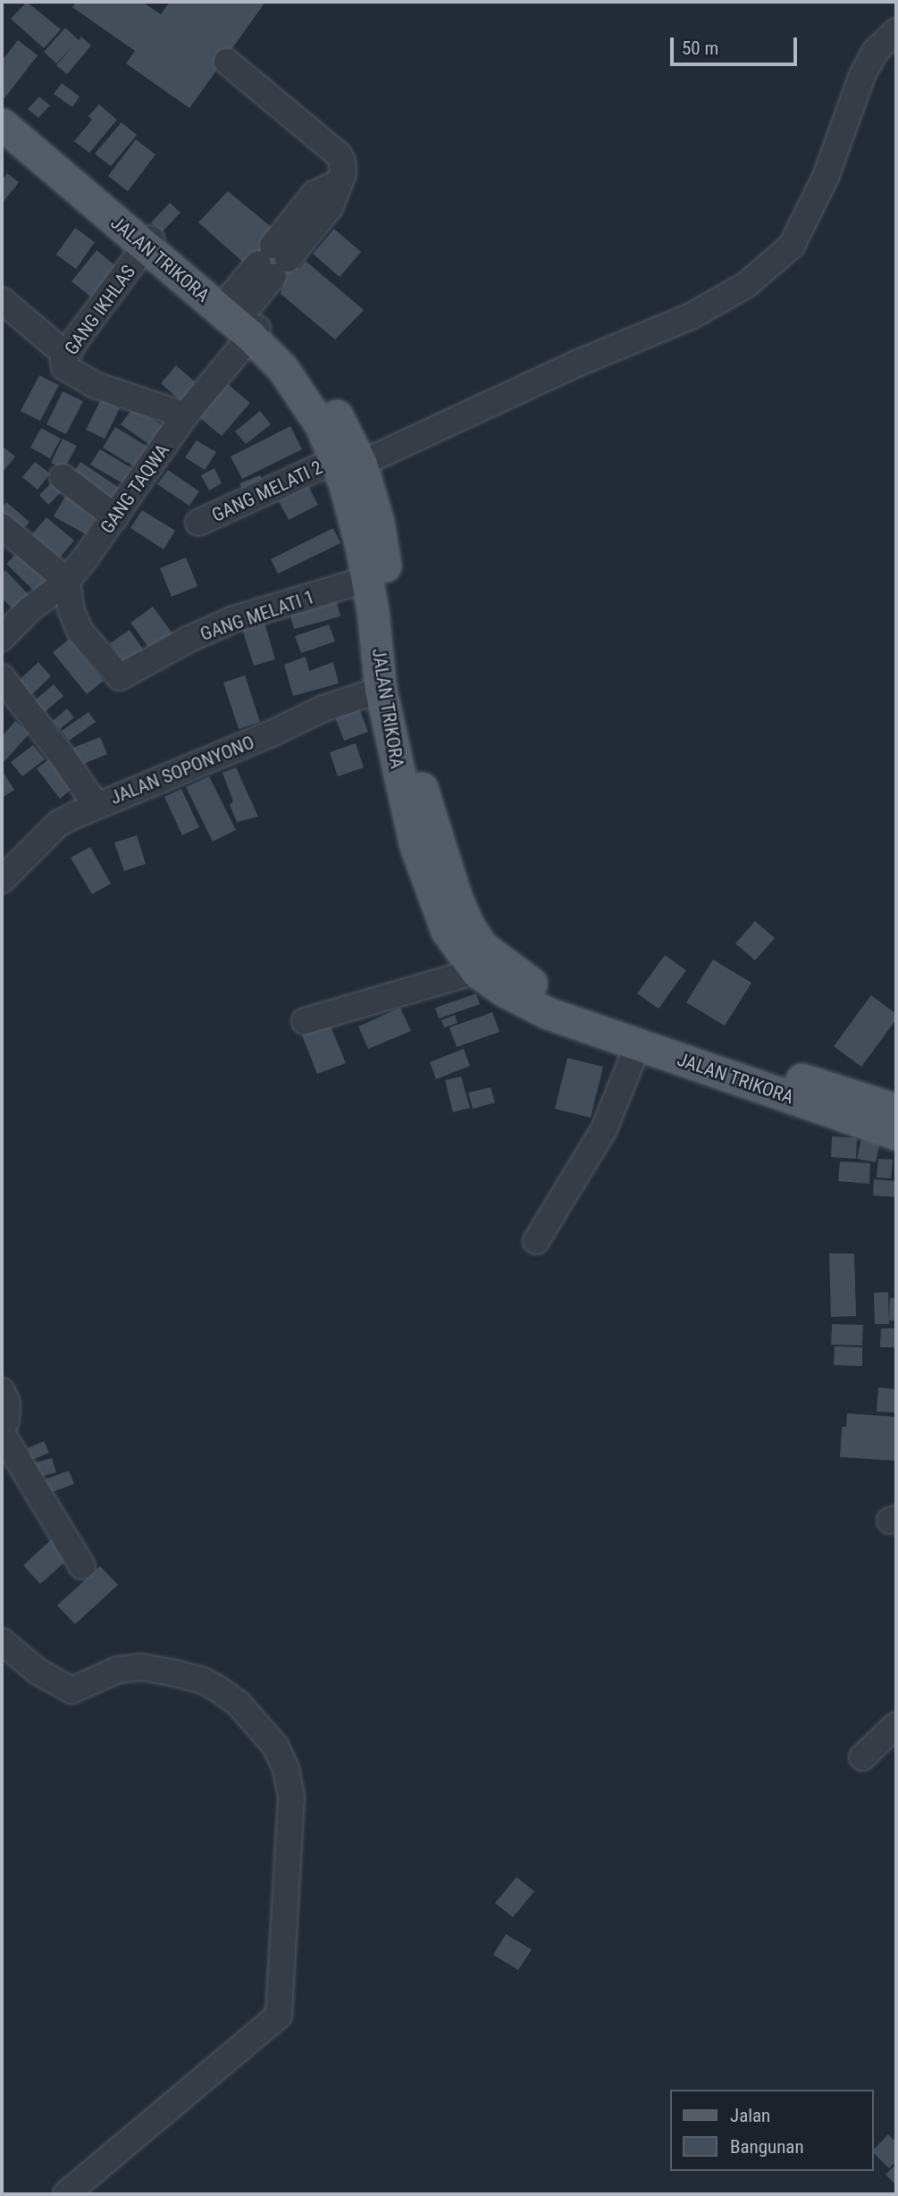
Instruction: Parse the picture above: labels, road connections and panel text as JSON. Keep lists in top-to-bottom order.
{
  "streets": {
    "main road": ["JALAN TRIKORA"],
    "street": [
      "GANG IKHLAS",
      "GANG TAQWA",
      "GANG MELATI 2",
      "GANG MELATI 1",
      "JALAN SOPONYONO"
    ]
  },
  "crossings": [
    ["JALAN TRIKORA", "GANG IKHLAS"],
    ["JALAN TRIKORA", "GANG TAQWA"],
    ["JALAN TRIKORA", "GANG MELATI 2"],
    ["JALAN TRIKORA", "GANG MELATI 1"],
    ["JALAN TRIKORA", "JALAN SOPONYONO"],
    ["GANG IKHLAS", "GANG TAQWA"],
    ["GANG TAQWA", "GANG MELATI 1"]
  ],
  "legend": ["Jalan", "Bangunan"],
  "scale_bar": "50 m"
}
